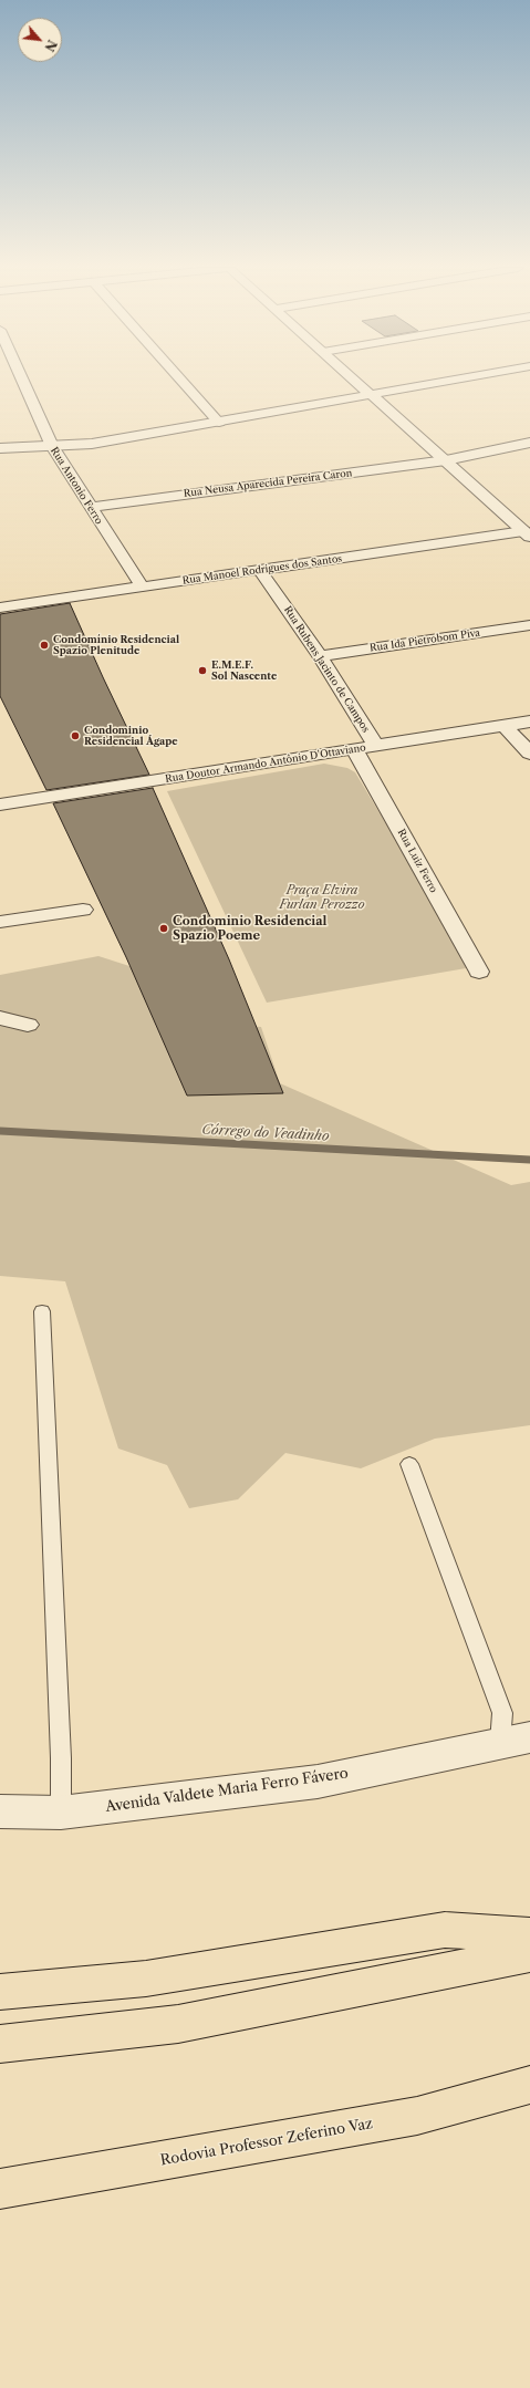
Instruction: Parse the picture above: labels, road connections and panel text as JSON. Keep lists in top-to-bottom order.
{
  "streets": {
    "highway": ["Rodovia Professor Zeferino Vaz"],
    "street": [
      "Rua Neusa Aparecida Pereira Caron",
      "Rua Antonio Ferro",
      "Rua Manoel Rodrigues dos Santos",
      "Rua Ida Pietrobom Piva",
      "Rua Rubens Jacinto de Campos",
      "Rua Doutor Armando Antônio D'Ottaviano",
      "Rua Luiz Ferro",
      "Avenida Valdete Maria Ferro Fávero"
    ]
  },
  "crossings": [
    ["Rua Neusa Aparecida Pereira Caron", "Rua Antonio Ferro"],
    ["Rua Antonio Ferro", "Rua Manoel Rodrigues dos Santos"],
    ["Rua Manoel Rodrigues dos Santos", "Rua Rubens Jacinto de Campos"],
    ["Rua Ida Pietrobom Piva", "Rua Rubens Jacinto de Campos"],
    ["Rua Rubens Jacinto de Campos", "Rua Doutor Armando Antônio D'Ottaviano"],
    ["Rua Doutor Armando Antônio D'Ottaviano", "Rua Luiz Ferro"]
  ],
  "water": ["Córrego do Veadinho"],
  "parks": ["Praça Elvira Furlan Perozzo"],
  "places": [
    "Condomínio Residencial Spazio Plenitude",
    "E.M.E.F. Sol Nascente",
    "Condominio Residencial Ágape",
    "Condominio Residencial Spazio Poeme"
  ],
  "north": "bottom right"
}
